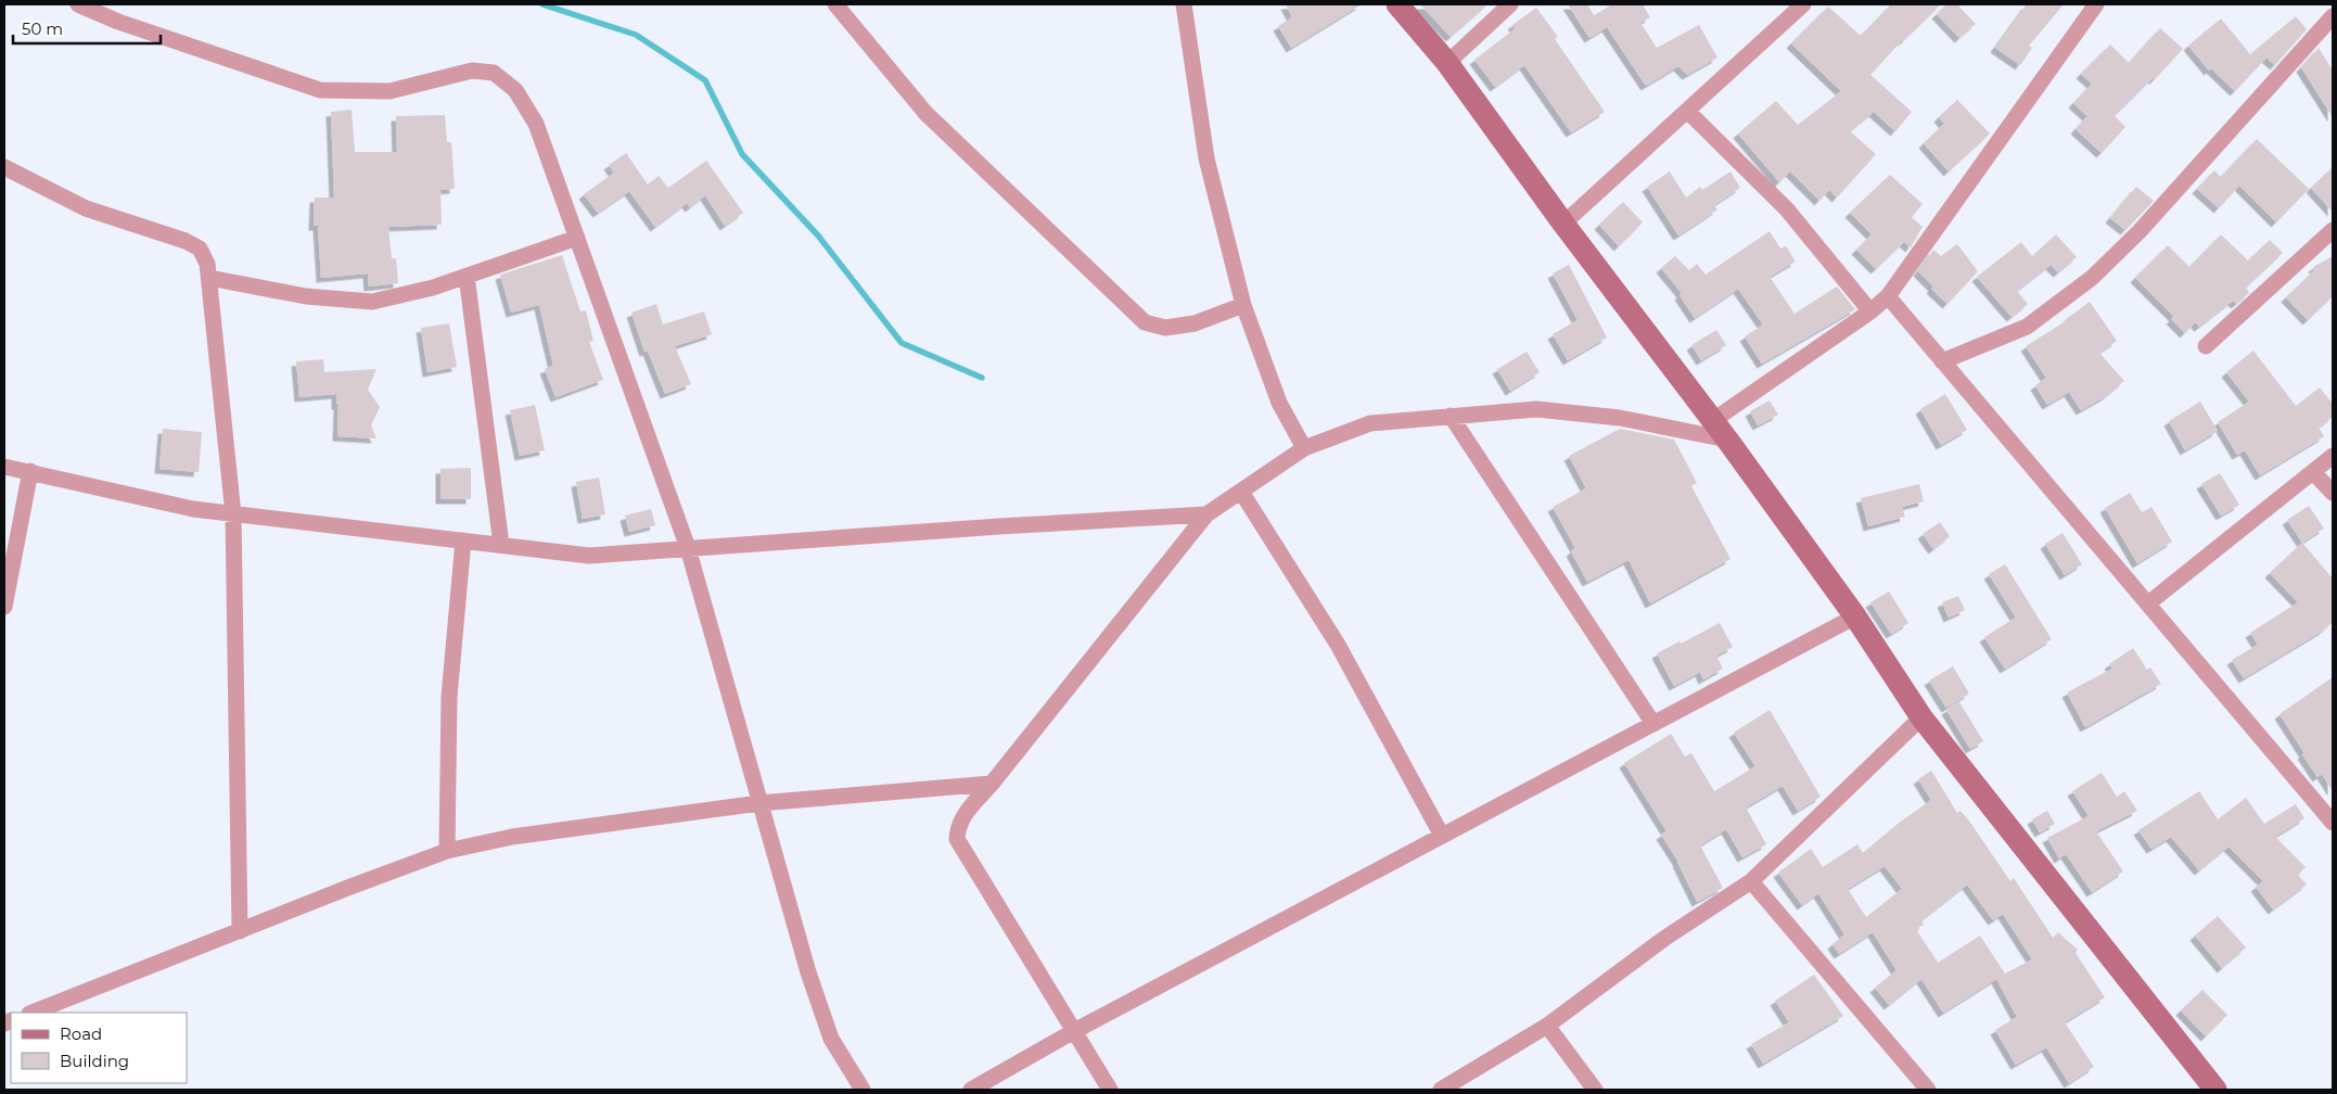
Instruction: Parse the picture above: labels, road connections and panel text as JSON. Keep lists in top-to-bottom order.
{
  "legend": ["Road", "Building"],
  "scale_bar": "50 m"
}
